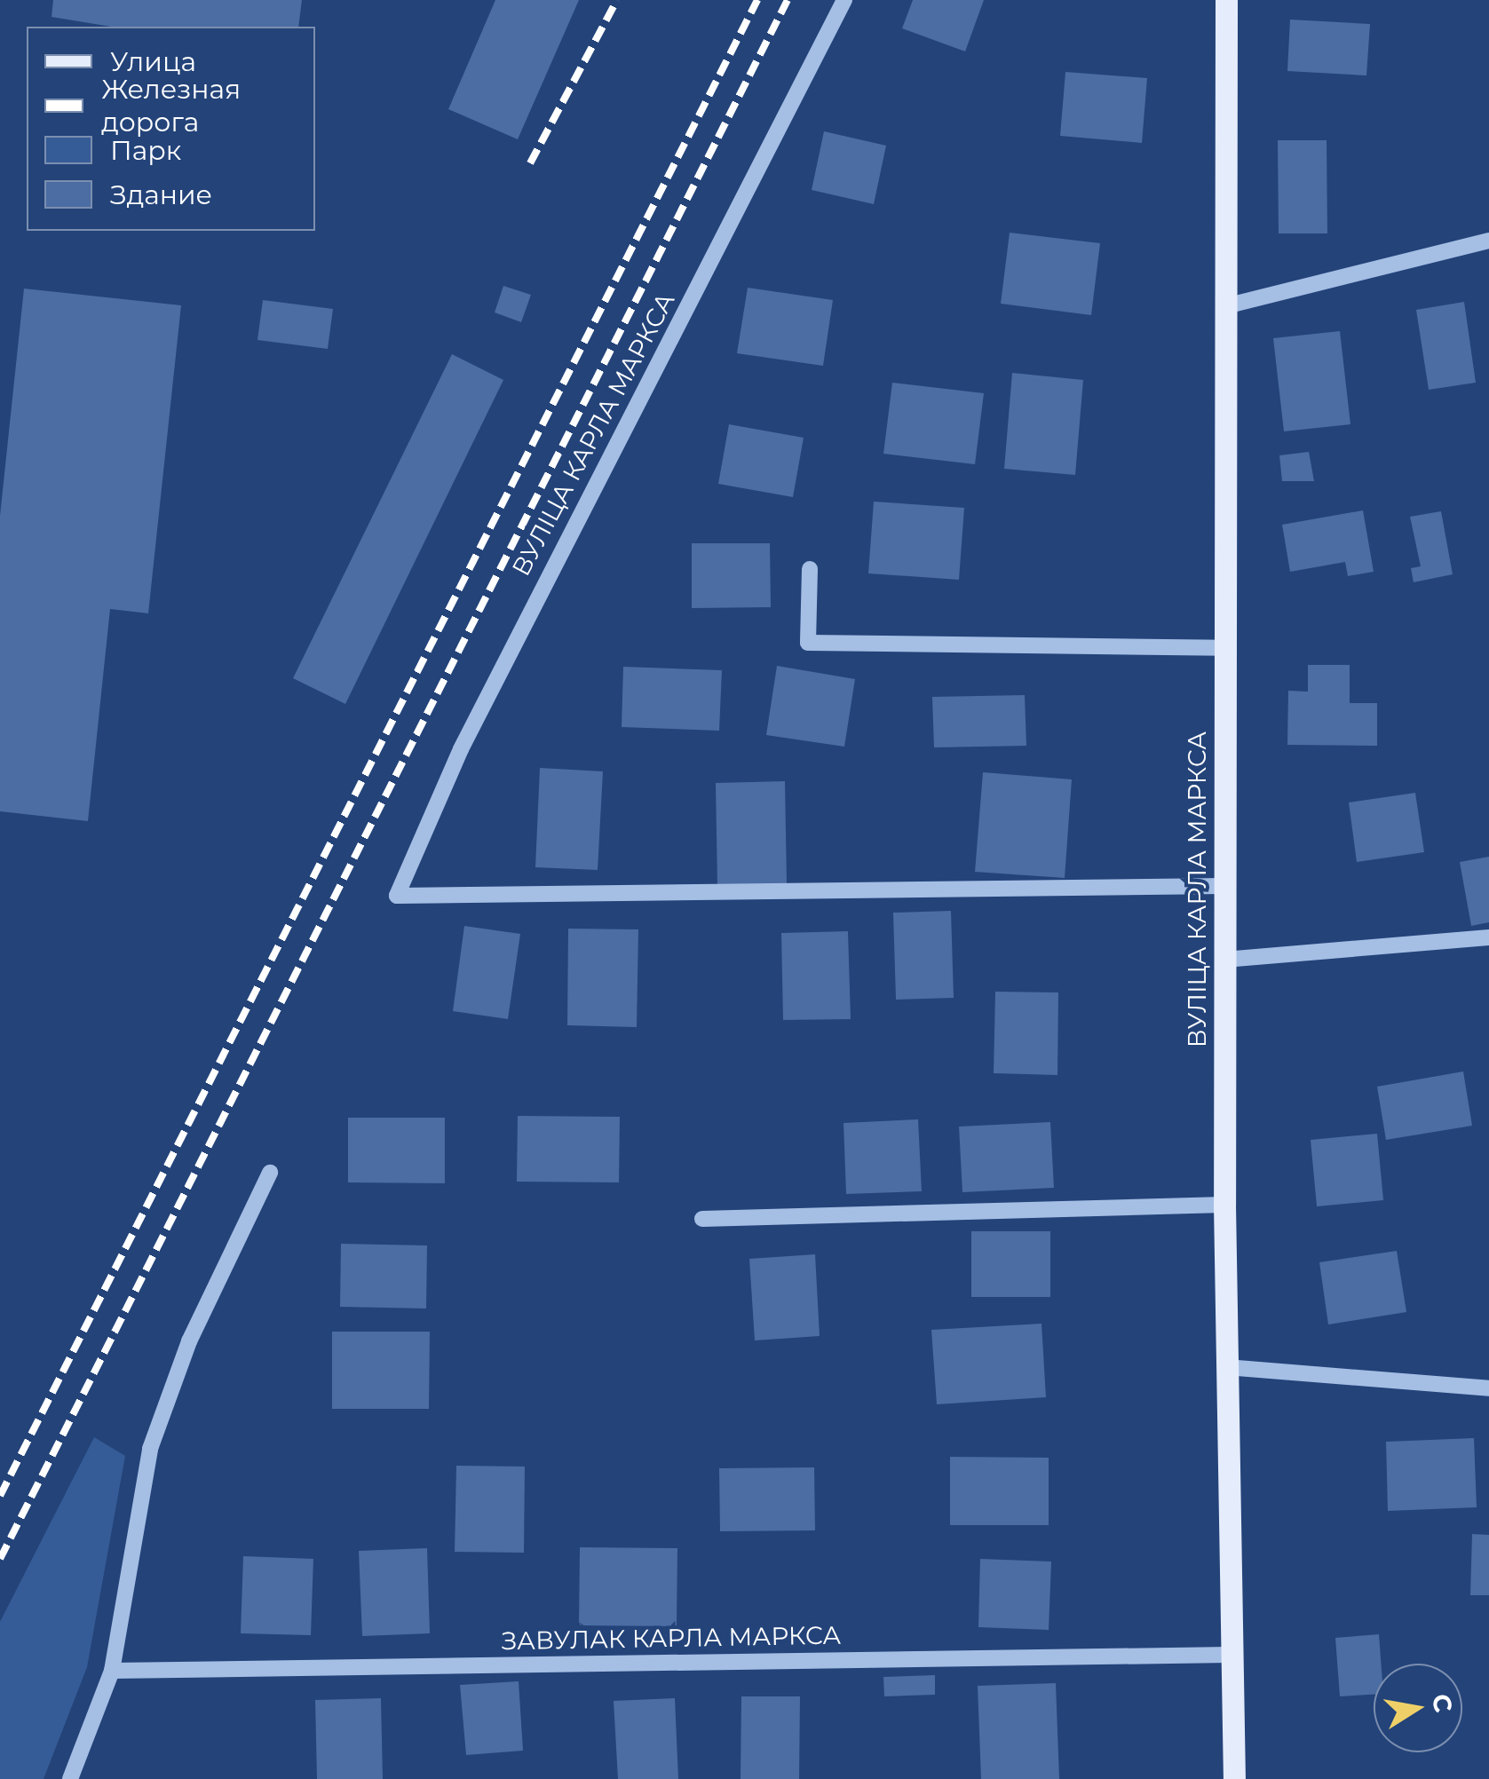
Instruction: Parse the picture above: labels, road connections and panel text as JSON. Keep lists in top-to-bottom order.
{
  "streets": {
    "main road": ["ВУЛІЦА КАРЛА МАРКСА"],
    "street": ["ЗАВУЛАК КАРЛА МАРКСА"]
  },
  "crossings": [
    ["ВУЛІЦА КАРЛА МАРКСА", "ЗАВУЛАК КАРЛА МАРКСА"]
  ],
  "legend": [
    "Улица",
    "Железная дорога",
    "Парк",
    "Здание"
  ],
  "north": "right"
}
